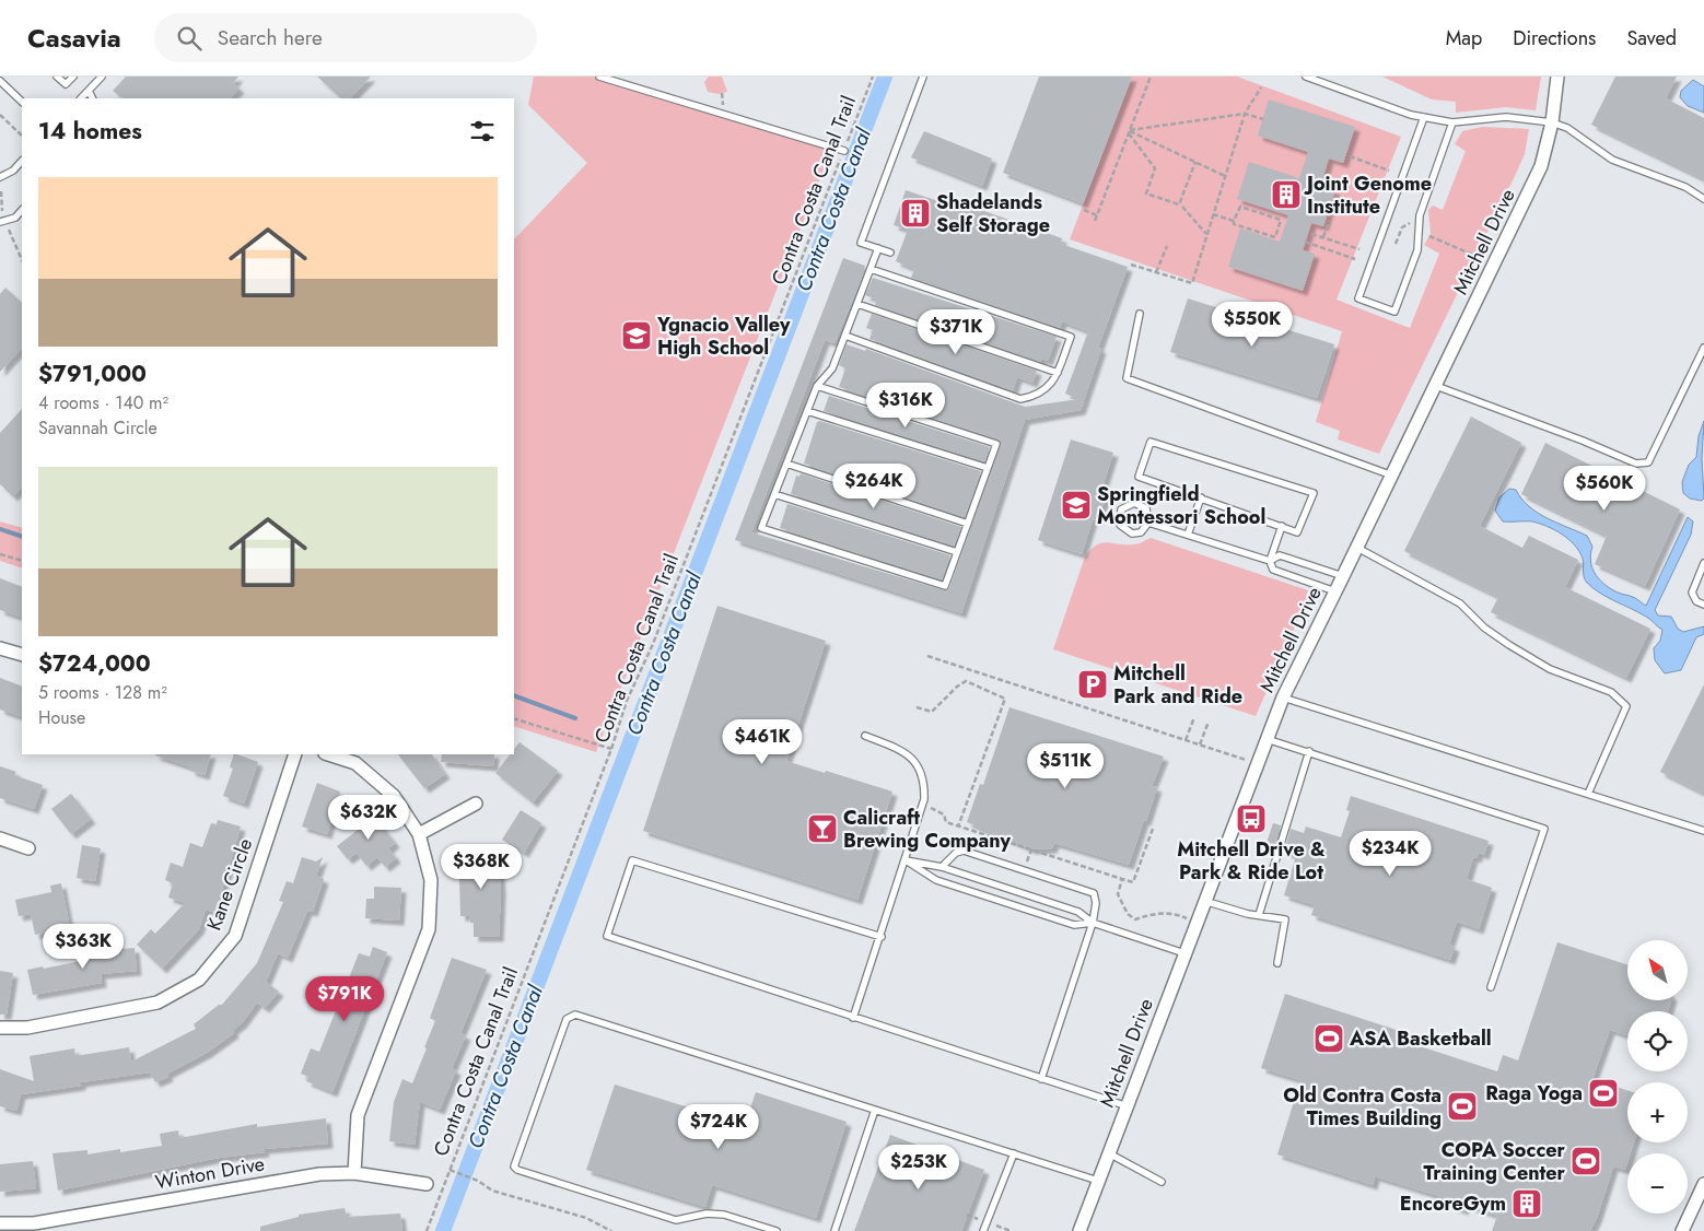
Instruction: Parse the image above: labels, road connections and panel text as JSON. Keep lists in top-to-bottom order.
{
  "streets": {
    "street": ["Mitchell Drive", "Kane Circle", "Winton Drive"],
    "path": ["Contra Costa Canal Trail"]
  },
  "water": ["Contra Costa Canal"],
  "places": {
    "building": ["Joint Genome Institute", "Shadelands Self Storage", "EncoreGym"],
    "school or university": ["Ygnacio Valley High School", "Springfield Montessori School"],
    "parking": ["Mitchell Park and Ride"],
    "bus stop": ["Mitchell Drive & Park & Ride Lot"],
    "bar": ["Calicraft Brewing Company"],
    "sports": [
      "ASA Basketball",
      "Raga Yoga",
      "Old Contra Costa Times Building",
      "COPA Soccer Training Center"
    ]
  },
  "north": "top left",
  "page": {
    "header": "Casavia",
    "search": "Search here",
    "nav": ["Map", "Directions", "Saved"],
    "heading": "14 homes",
    "list": [
      {
        "name": "$791,000",
        "note": "4 rooms · 140 m² · Savannah Circle"
      },
      {
        "name": "$724,000",
        "note": "5 rooms · 128 m² · House"
      }
    ],
    "price": [
      "$550K",
      "$371K",
      "$316K",
      "$264K",
      "$560K",
      "$461K",
      "$511K",
      "$632K",
      "$234K",
      "$368K",
      "$363K",
      "$791K",
      "$724K",
      "$253K"
    ],
    "map_buttons": ["+", "−"]
  }
}
